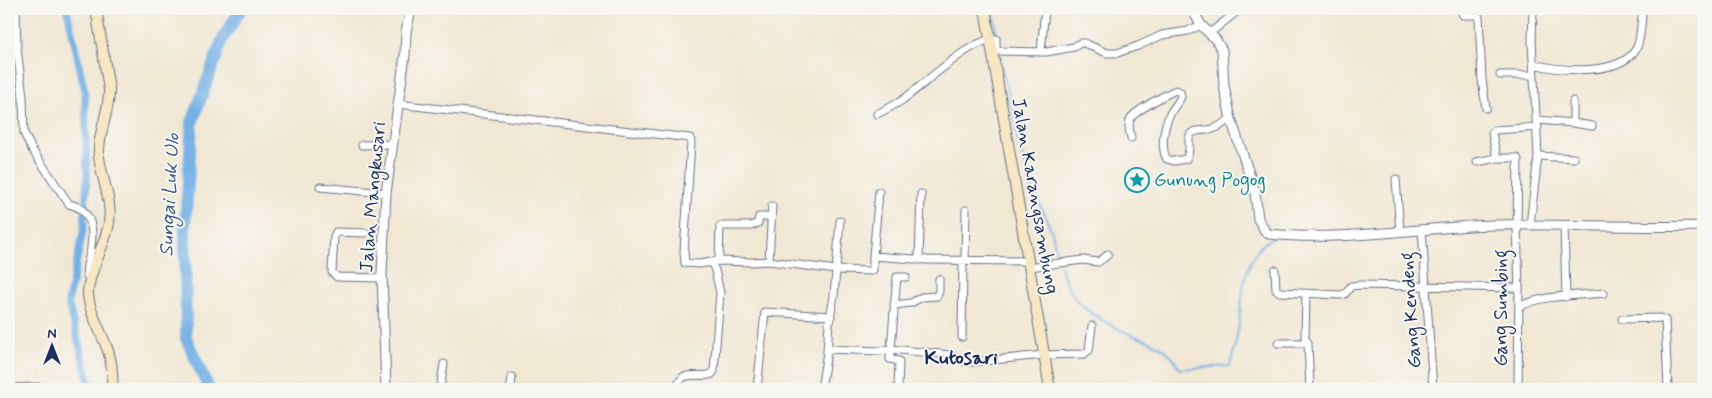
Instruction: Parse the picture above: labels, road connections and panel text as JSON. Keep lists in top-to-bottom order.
{
  "streets": {
    "main road": ["Jalan Karangsambung"],
    "street": ["Jalan Mangkusari", "Gang Sumbing", "Gang Kendeng"]
  },
  "districts": ["Kutosari"],
  "water": ["Sungai Luk Ulo"],
  "places": {
    "place": ["Gunung Pogog"]
  },
  "north": "top"
}
